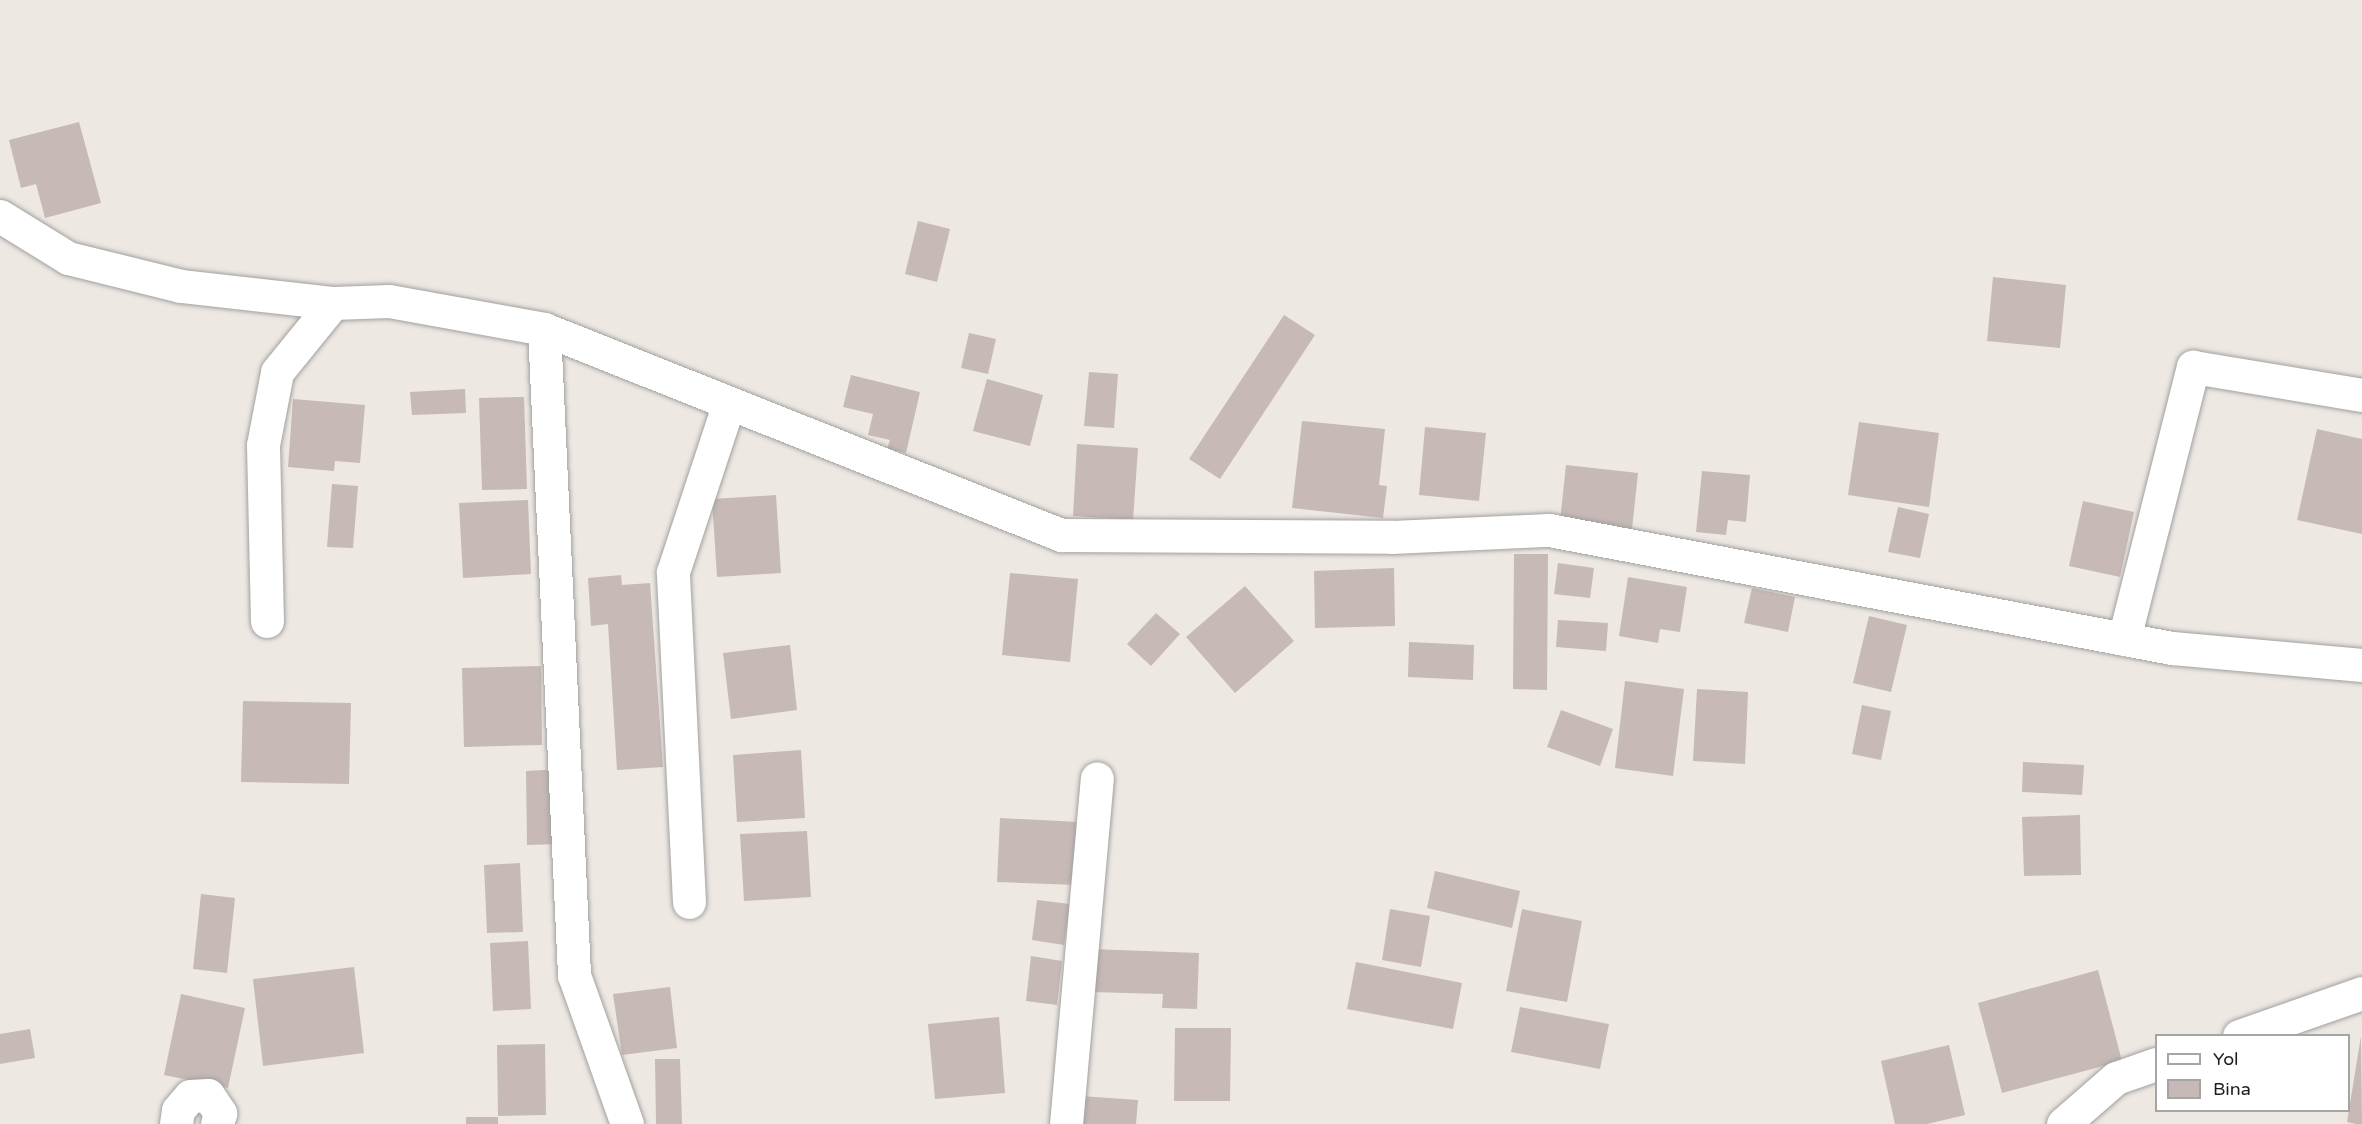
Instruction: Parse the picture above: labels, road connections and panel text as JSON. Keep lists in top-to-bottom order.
{
  "legend": ["Yol", "Bina"]
}
